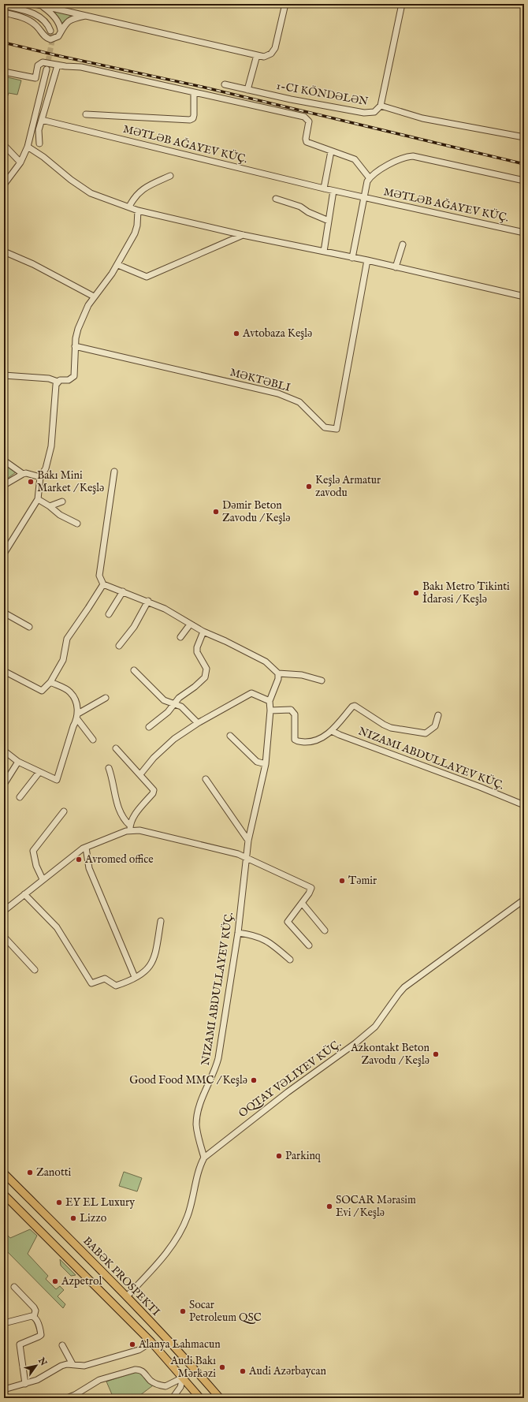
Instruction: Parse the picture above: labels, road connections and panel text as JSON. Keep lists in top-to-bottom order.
{
  "streets": {
    "main road": ["BABƏK PROSPEKTI"],
    "street": [
      "1-CI KÖNDƏLƏN",
      "MƏTLƏB AĞAYEV KÜÇ.",
      "MƏKTƏBLI",
      "NIZAMI ABDULLAYEV KÜÇ.",
      "OQTAY VƏLIYEV KÜÇ."
    ]
  },
  "crossings": [
    ["NIZAMI ABDULLAYEV KÜÇ.", "OQTAY VƏLIYEV KÜÇ."],
    ["OQTAY VƏLIYEV KÜÇ.", "BABƏK PROSPEKTI"]
  ],
  "places": [
    "Avtobaza Keşlə",
    "Bakı Mini Market / Keşlə",
    "Keşlə Armatur zavodu",
    "Dəmir Beton Zavodu / Keşlə",
    "Bakı Metro Tikinti İdarəsi / Keşlə",
    "Avromed office",
    "Təmir",
    "Azkontakt Beton Zavodu / Keşlə",
    "Good Food MMC / Keşlə",
    "Parkinq",
    "Zanotti",
    "EY EL Luxury",
    "SOCAR Mərasim Evi / Keşlə",
    "Lizzo",
    "Azpetrol",
    "Socar Petroleum QSC",
    "Alanya Lahmacun",
    "Audi Bakı Mərkəzi",
    "Audi Azərbaycan"
  ],
  "north": "top right"
}
